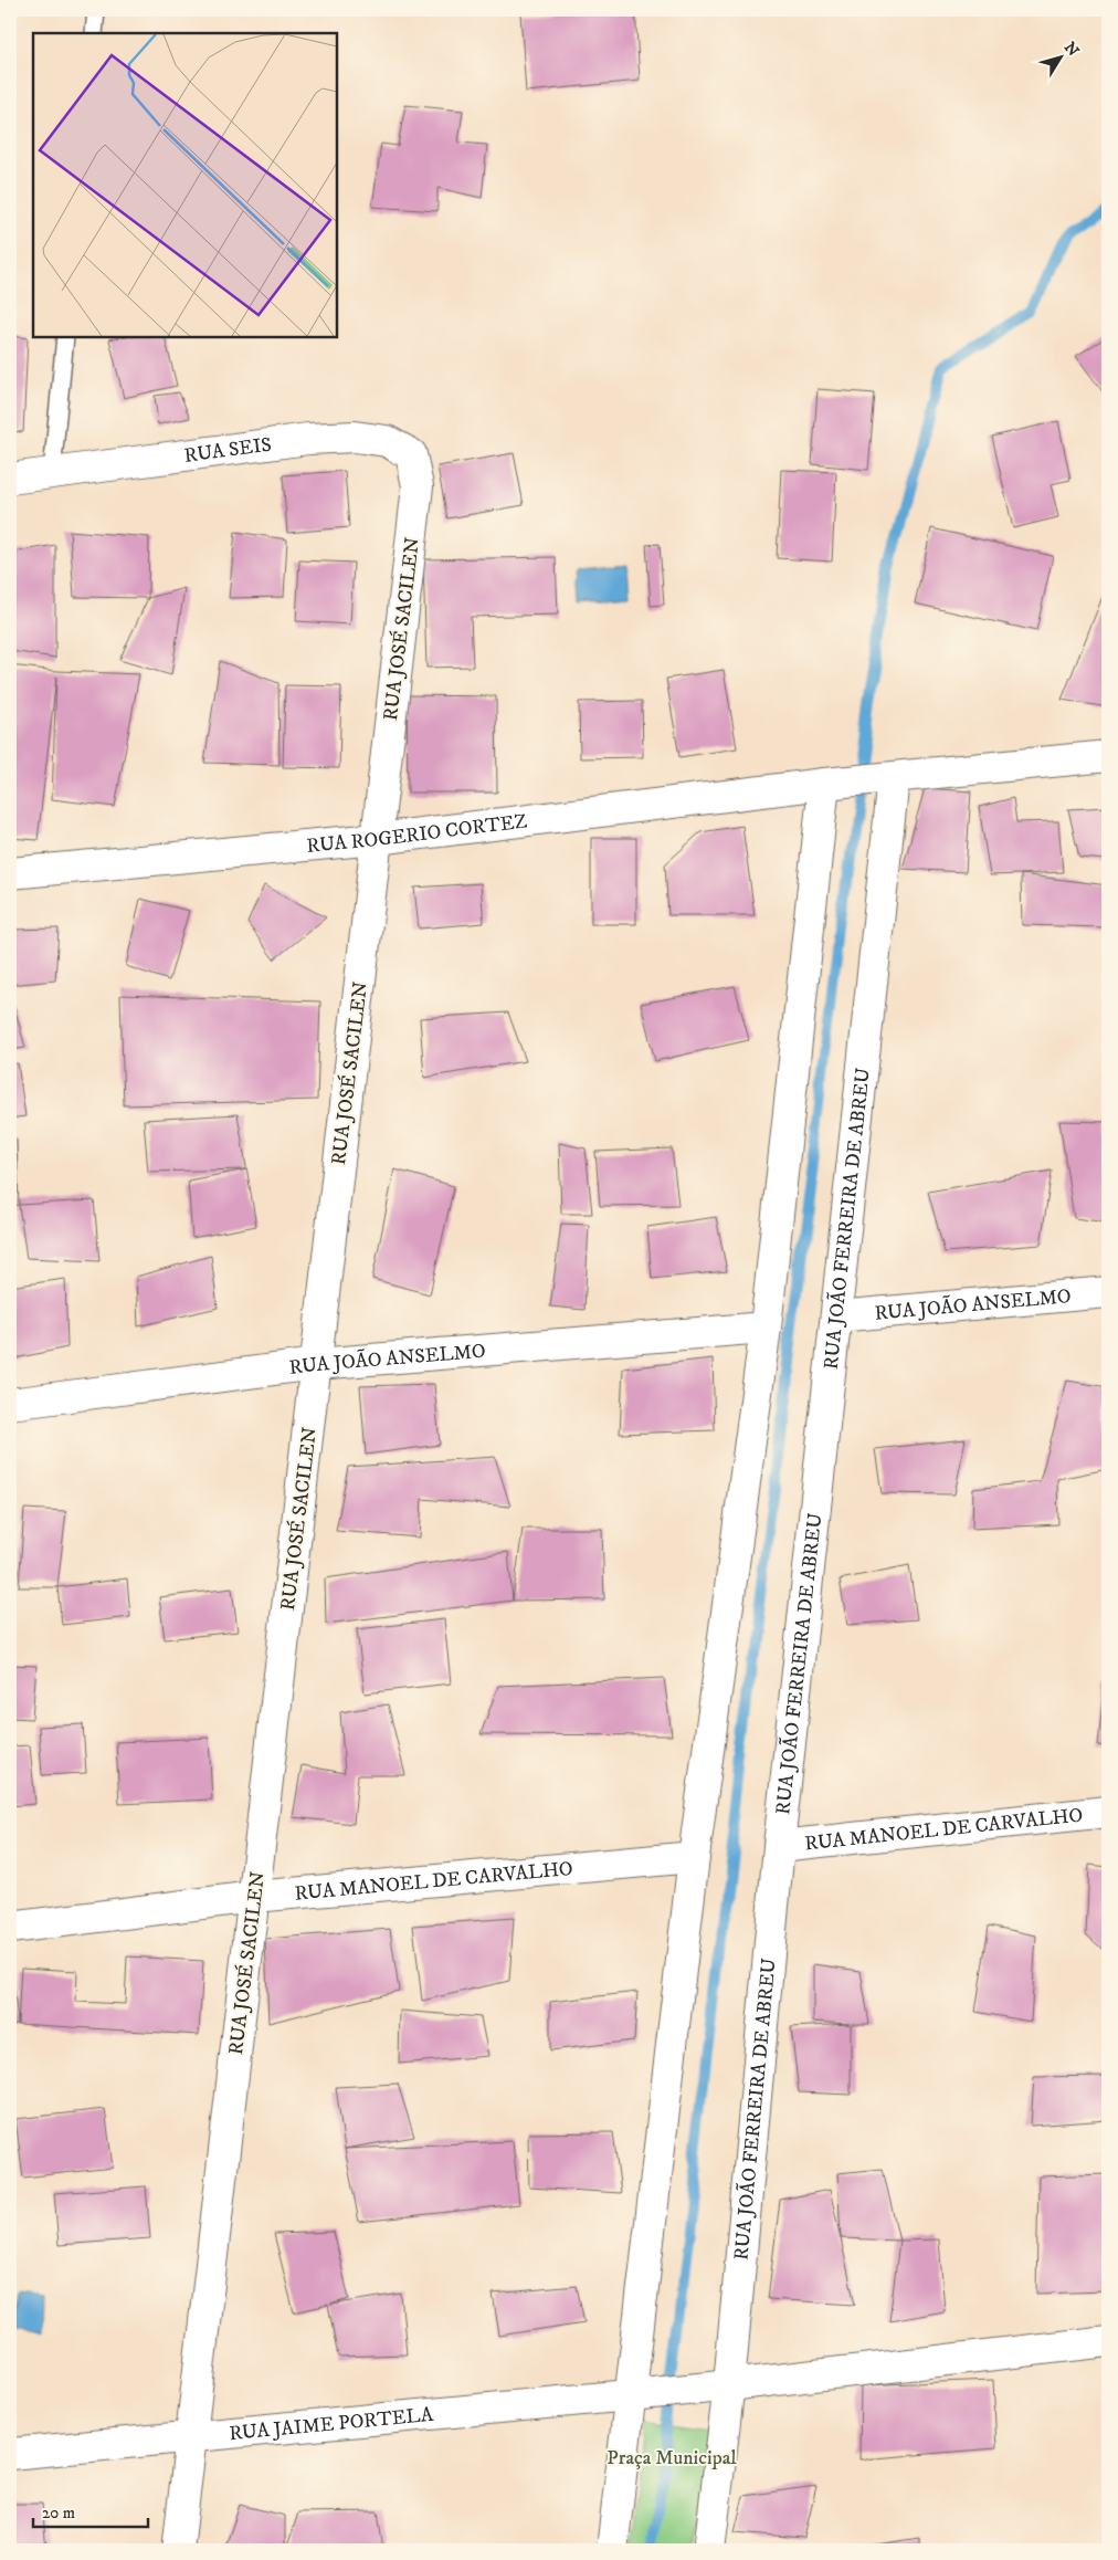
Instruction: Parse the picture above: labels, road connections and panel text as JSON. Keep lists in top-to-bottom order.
{
  "streets": {
    "street": [
      "RUA SEIS",
      "RUA JOSÉ SACILEN",
      "RUA ROGERIO CORTEZ",
      "RUA JOÃO FERREIRA DE ABREU",
      "RUA JOÃO ANSELMO",
      "RUA MANOEL DE CARVALHO",
      "RUA JAIME PORTELA"
    ]
  },
  "crossings": [
    ["RUA SEIS", "RUA JOSÉ SACILEN"],
    ["RUA JOSÉ SACILEN", "RUA ROGERIO CORTEZ"],
    ["RUA JOSÉ SACILEN", "RUA JOÃO ANSELMO"],
    ["RUA JOSÉ SACILEN", "RUA MANOEL DE CARVALHO"],
    ["RUA JOSÉ SACILEN", "RUA JAIME PORTELA"],
    ["RUA ROGERIO CORTEZ", "RUA JOÃO FERREIRA DE ABREU"],
    ["RUA JOÃO FERREIRA DE ABREU", "RUA JOÃO ANSELMO"],
    ["RUA JOÃO FERREIRA DE ABREU", "RUA MANOEL DE CARVALHO"],
    ["RUA JOÃO FERREIRA DE ABREU", "RUA JAIME PORTELA"]
  ],
  "parks": ["Praça Municipal"],
  "scale_bar": "20 m",
  "north": "top right"
}
